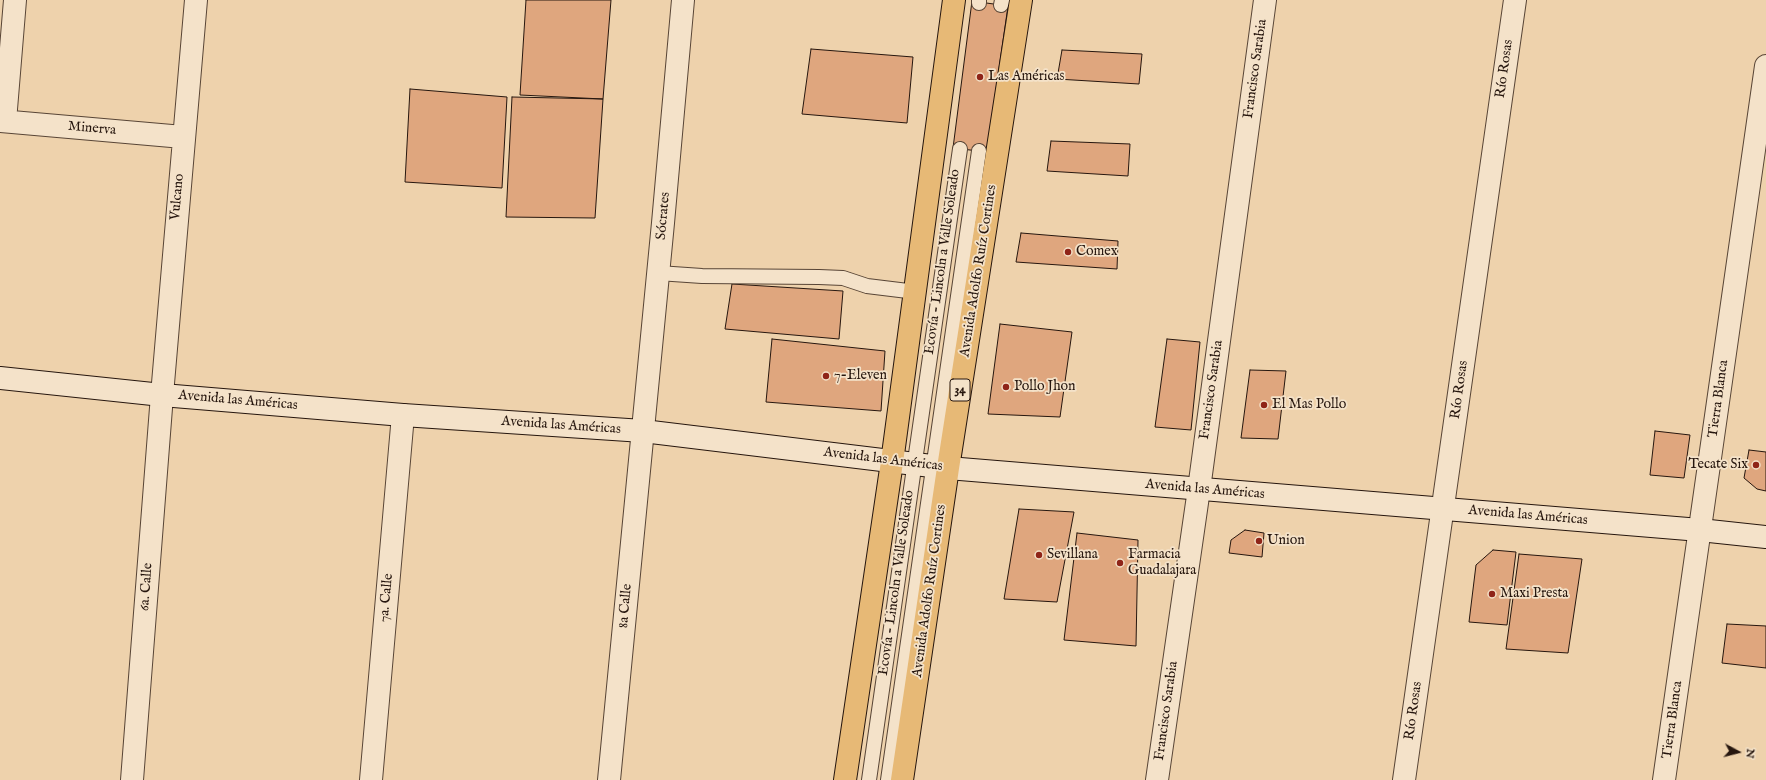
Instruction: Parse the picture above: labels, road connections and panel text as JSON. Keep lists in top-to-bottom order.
{
  "streets": {
    "main road": ["Avenida Adolfo Ruíz Cortines", "34"],
    "street": [
      "Francisco Sarabia",
      "Río Rosas",
      "Minerva",
      "Vulcano",
      "Sócrates",
      "Tierra Blanca",
      "Avenida las Américas",
      "6a. Calle",
      "7a. Calle",
      "8a Calle"
    ],
    "lane": ["Ecovía - Lincoln a Valle Soleado"]
  },
  "crossings": [
    ["Francisco Sarabia", "Avenida las Américas"],
    ["Río Rosas", "Avenida las Américas"],
    ["Minerva", "Vulcano"],
    ["Vulcano", "Avenida las Américas"],
    ["Vulcano", "6a. Calle"],
    ["Sócrates", "Avenida las Américas"],
    ["Sócrates", "8a Calle"],
    ["Ecovía - Lincoln a Valle Soleado", "Avenida Adolfo Ruíz Cortines"],
    ["Ecovía - Lincoln a Valle Soleado", "Avenida las Américas"],
    ["Avenida Adolfo Ruíz Cortines", "Avenida las Américas"],
    ["Tierra Blanca", "Avenida las Américas"],
    ["Avenida las Américas", "6a. Calle"],
    ["Avenida las Américas", "7a. Calle"],
    ["Avenida las Américas", "8a Calle"]
  ],
  "places": [
    "Las Américas",
    "Comex",
    "7-Eleven",
    "Pollo Jhon",
    "El Mas Pollo",
    "Tecate Six",
    "Union",
    "Sevillana",
    "Farmacia Guadalajara",
    "Maxi Presta"
  ],
  "north": "right"
}
